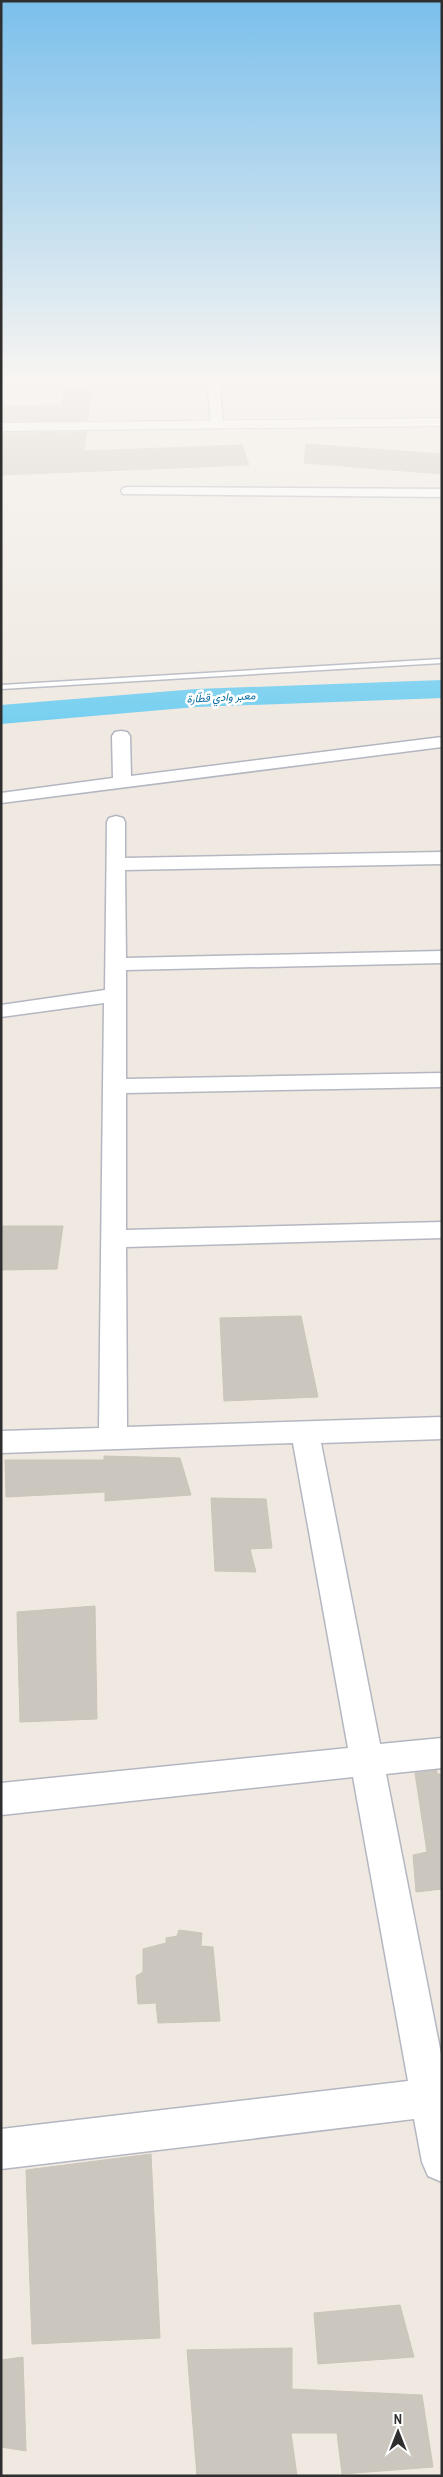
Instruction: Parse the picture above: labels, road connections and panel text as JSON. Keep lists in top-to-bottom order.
{
  "water": ["معبر وادي قطّارة"],
  "north": "top"
}
